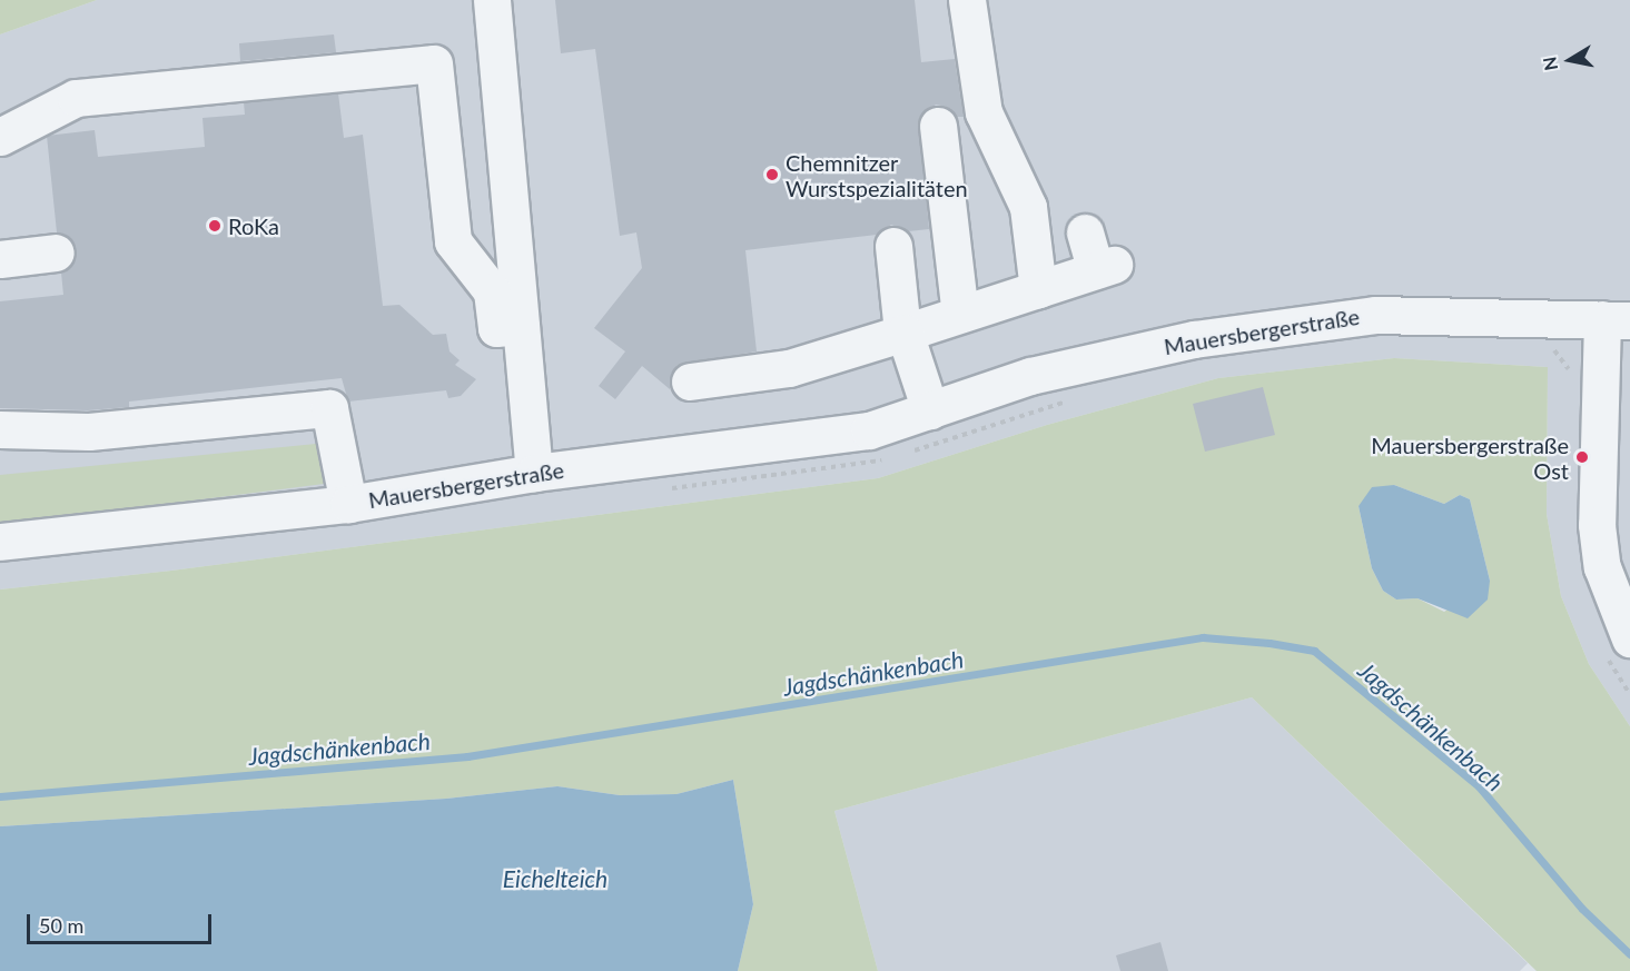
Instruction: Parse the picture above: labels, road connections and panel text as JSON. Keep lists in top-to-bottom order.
{
  "streets": {
    "street": ["Mauersbergerstraße"]
  },
  "water": ["Jagdschänkenbach", "Eichelteich"],
  "places": ["Chemnitzer Wurstspezialitäten", "RoKa", "Mauersbergerstraße Ost"],
  "scale_bar": "50 m",
  "north": "left"
}
